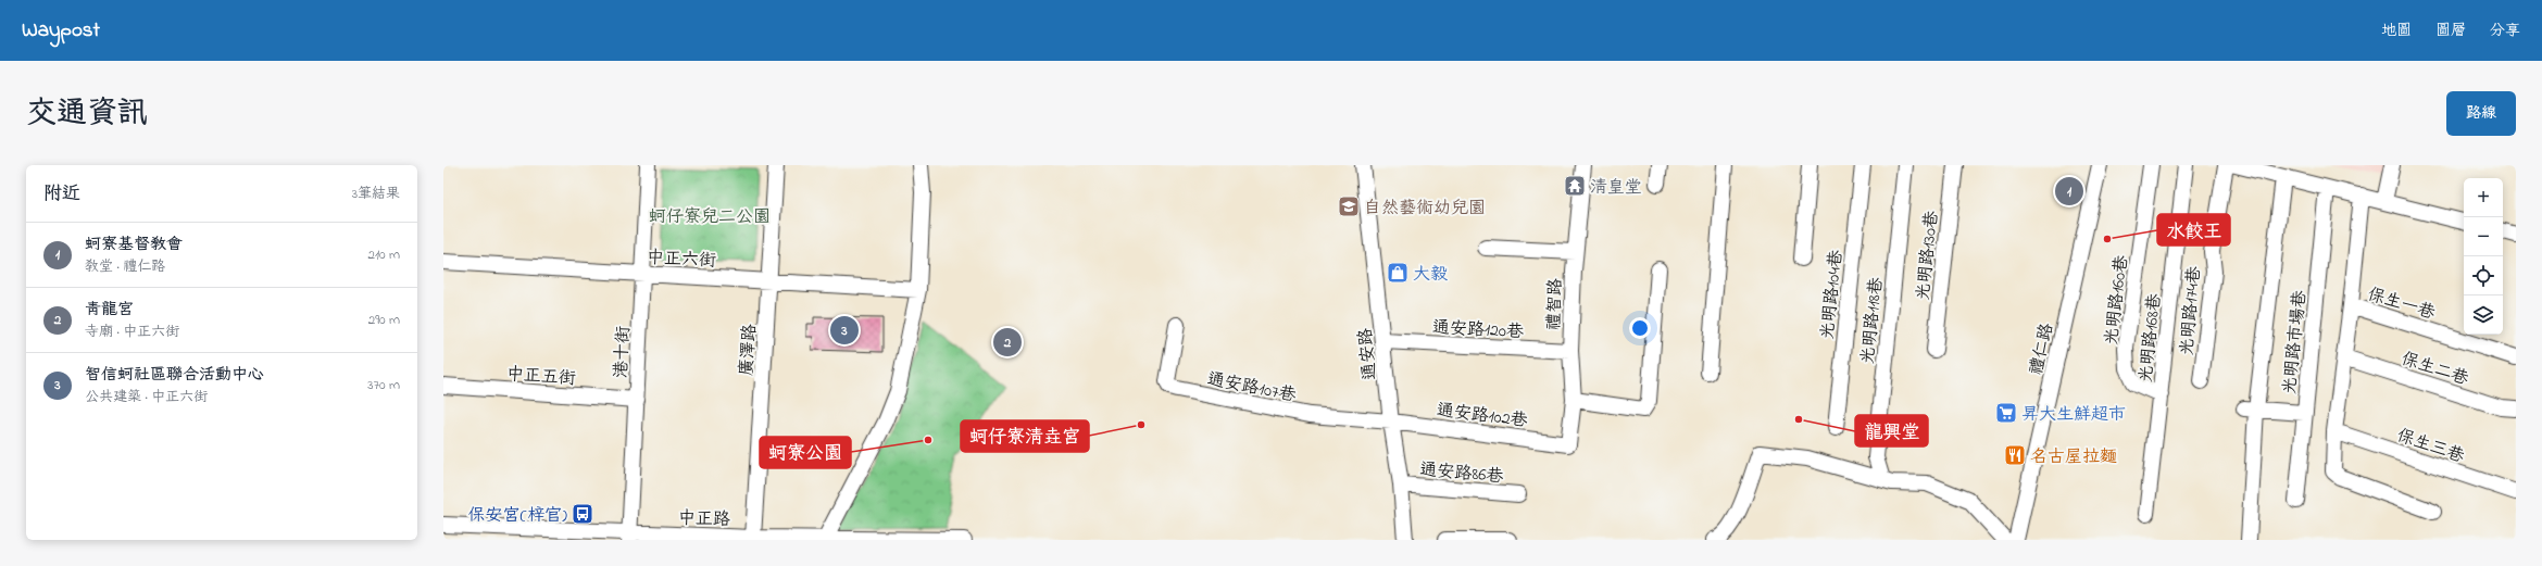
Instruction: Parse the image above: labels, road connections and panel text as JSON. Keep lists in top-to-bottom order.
{
  "streets": {
    "street": [
      "光明路130巷",
      "中正六街",
      "光明路104巷",
      "光明路160巷",
      "保生一巷",
      "禮智路",
      "光明路174巷",
      "光明路118巷",
      "通安路120巷",
      "光明路168巷",
      "光明路市場巷",
      "禮仁路",
      "廣澤路",
      "港十街",
      "通安路",
      "保生二巷",
      "中正五街",
      "通安路107巷",
      "通安路102巷",
      "保生三巷",
      "通安路86巷",
      "中正路"
    ]
  },
  "crossings": [
    ["中正六街", "廣澤路"],
    ["中正六街", "港十街"],
    ["光明路160巷", "光明路168巷"],
    ["禮智路", "通安路120巷"],
    ["禮智路", "通安路102巷"],
    ["通安路120巷", "通安路"],
    ["廣澤路", "中正路"],
    ["港十街", "中正五街"],
    ["港十街", "中正路"],
    ["通安路", "通安路107巷"],
    ["通安路", "通安路102巷"],
    ["通安路", "通安路86巷"],
    ["通安路107巷", "通安路102巷"]
  ],
  "parks": ["蚵仔寮兒二公園"],
  "places": {
    "temple": ["清皇堂"],
    "school or university": ["自然藝術幼兒園"],
    "other": [
      "水餃王",
      "龍興堂",
      "蚵仔寮清垚宮",
      "蚵寮公園"
    ],
    "shop": ["大毅"],
    "supermarket": ["昇大生鮮超市"],
    "restaurant": ["名古屋拉麵"],
    "bus stop": ["保安宮(梓官)"]
  },
  "page": {
    "header": "Waypost",
    "nav": ["地圖", "圖層", "分享"],
    "title": "交通資訊",
    "buttons": "路線",
    "heading": ["附近", "3筆結果"],
    "pins": ["1", "3", "2"],
    "map_buttons": ["+", "−"],
    "list": [
      {
        "mark": "1",
        "name": "蚵寮基督教會",
        "note": "教堂 · 禮仁路",
        "value": "210 m"
      },
      {
        "mark": "2",
        "name": "青龍宮",
        "note": "寺廟 · 中正六街",
        "value": "290 m"
      },
      {
        "mark": "3",
        "name": "智信蚵社區聯合活動中心",
        "note": "公共建築 · 中正六街",
        "value": "370 m"
      }
    ]
  }
}
